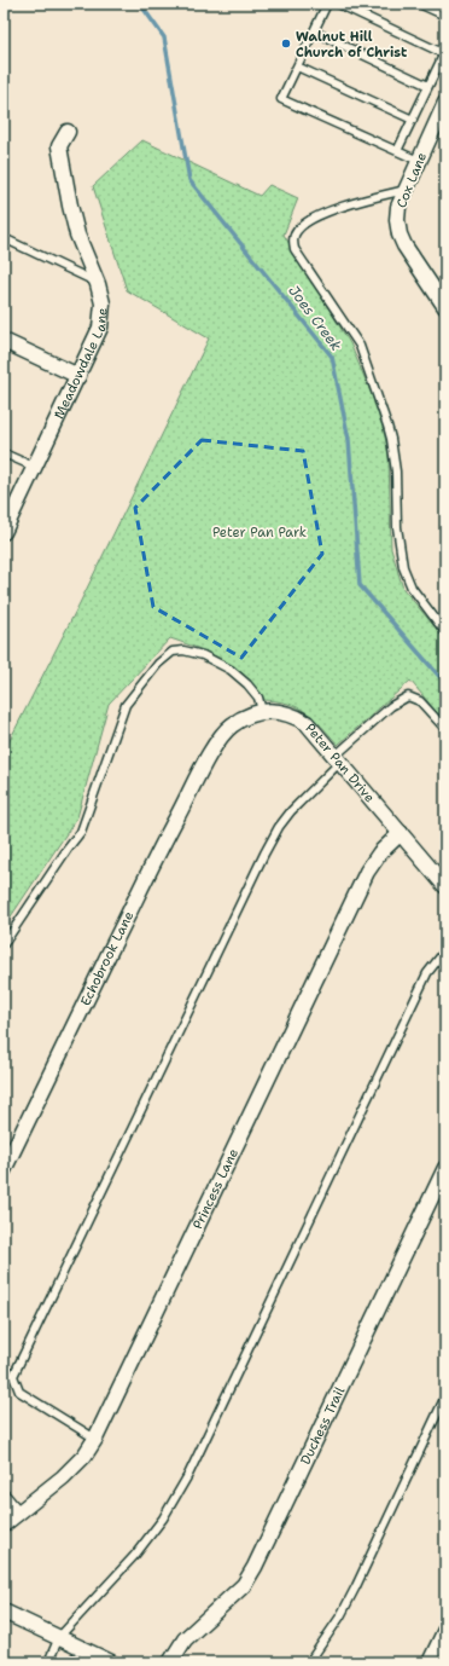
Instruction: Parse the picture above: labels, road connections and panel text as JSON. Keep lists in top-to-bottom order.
{
  "streets": {
    "street": [
      "Cox Lane",
      "Meadowdale Lane",
      "Peter Pan Drive",
      "Echobrook Lane",
      "Princess Lane",
      "Duchess Trail"
    ]
  },
  "crossings": [
    ["Peter Pan Drive", "Echobrook Lane"],
    ["Peter Pan Drive", "Princess Lane"]
  ],
  "water": ["Joes Creek"],
  "parks": ["Peter Pan Park"],
  "places": ["Walnut Hill Church of Christ"]
}
